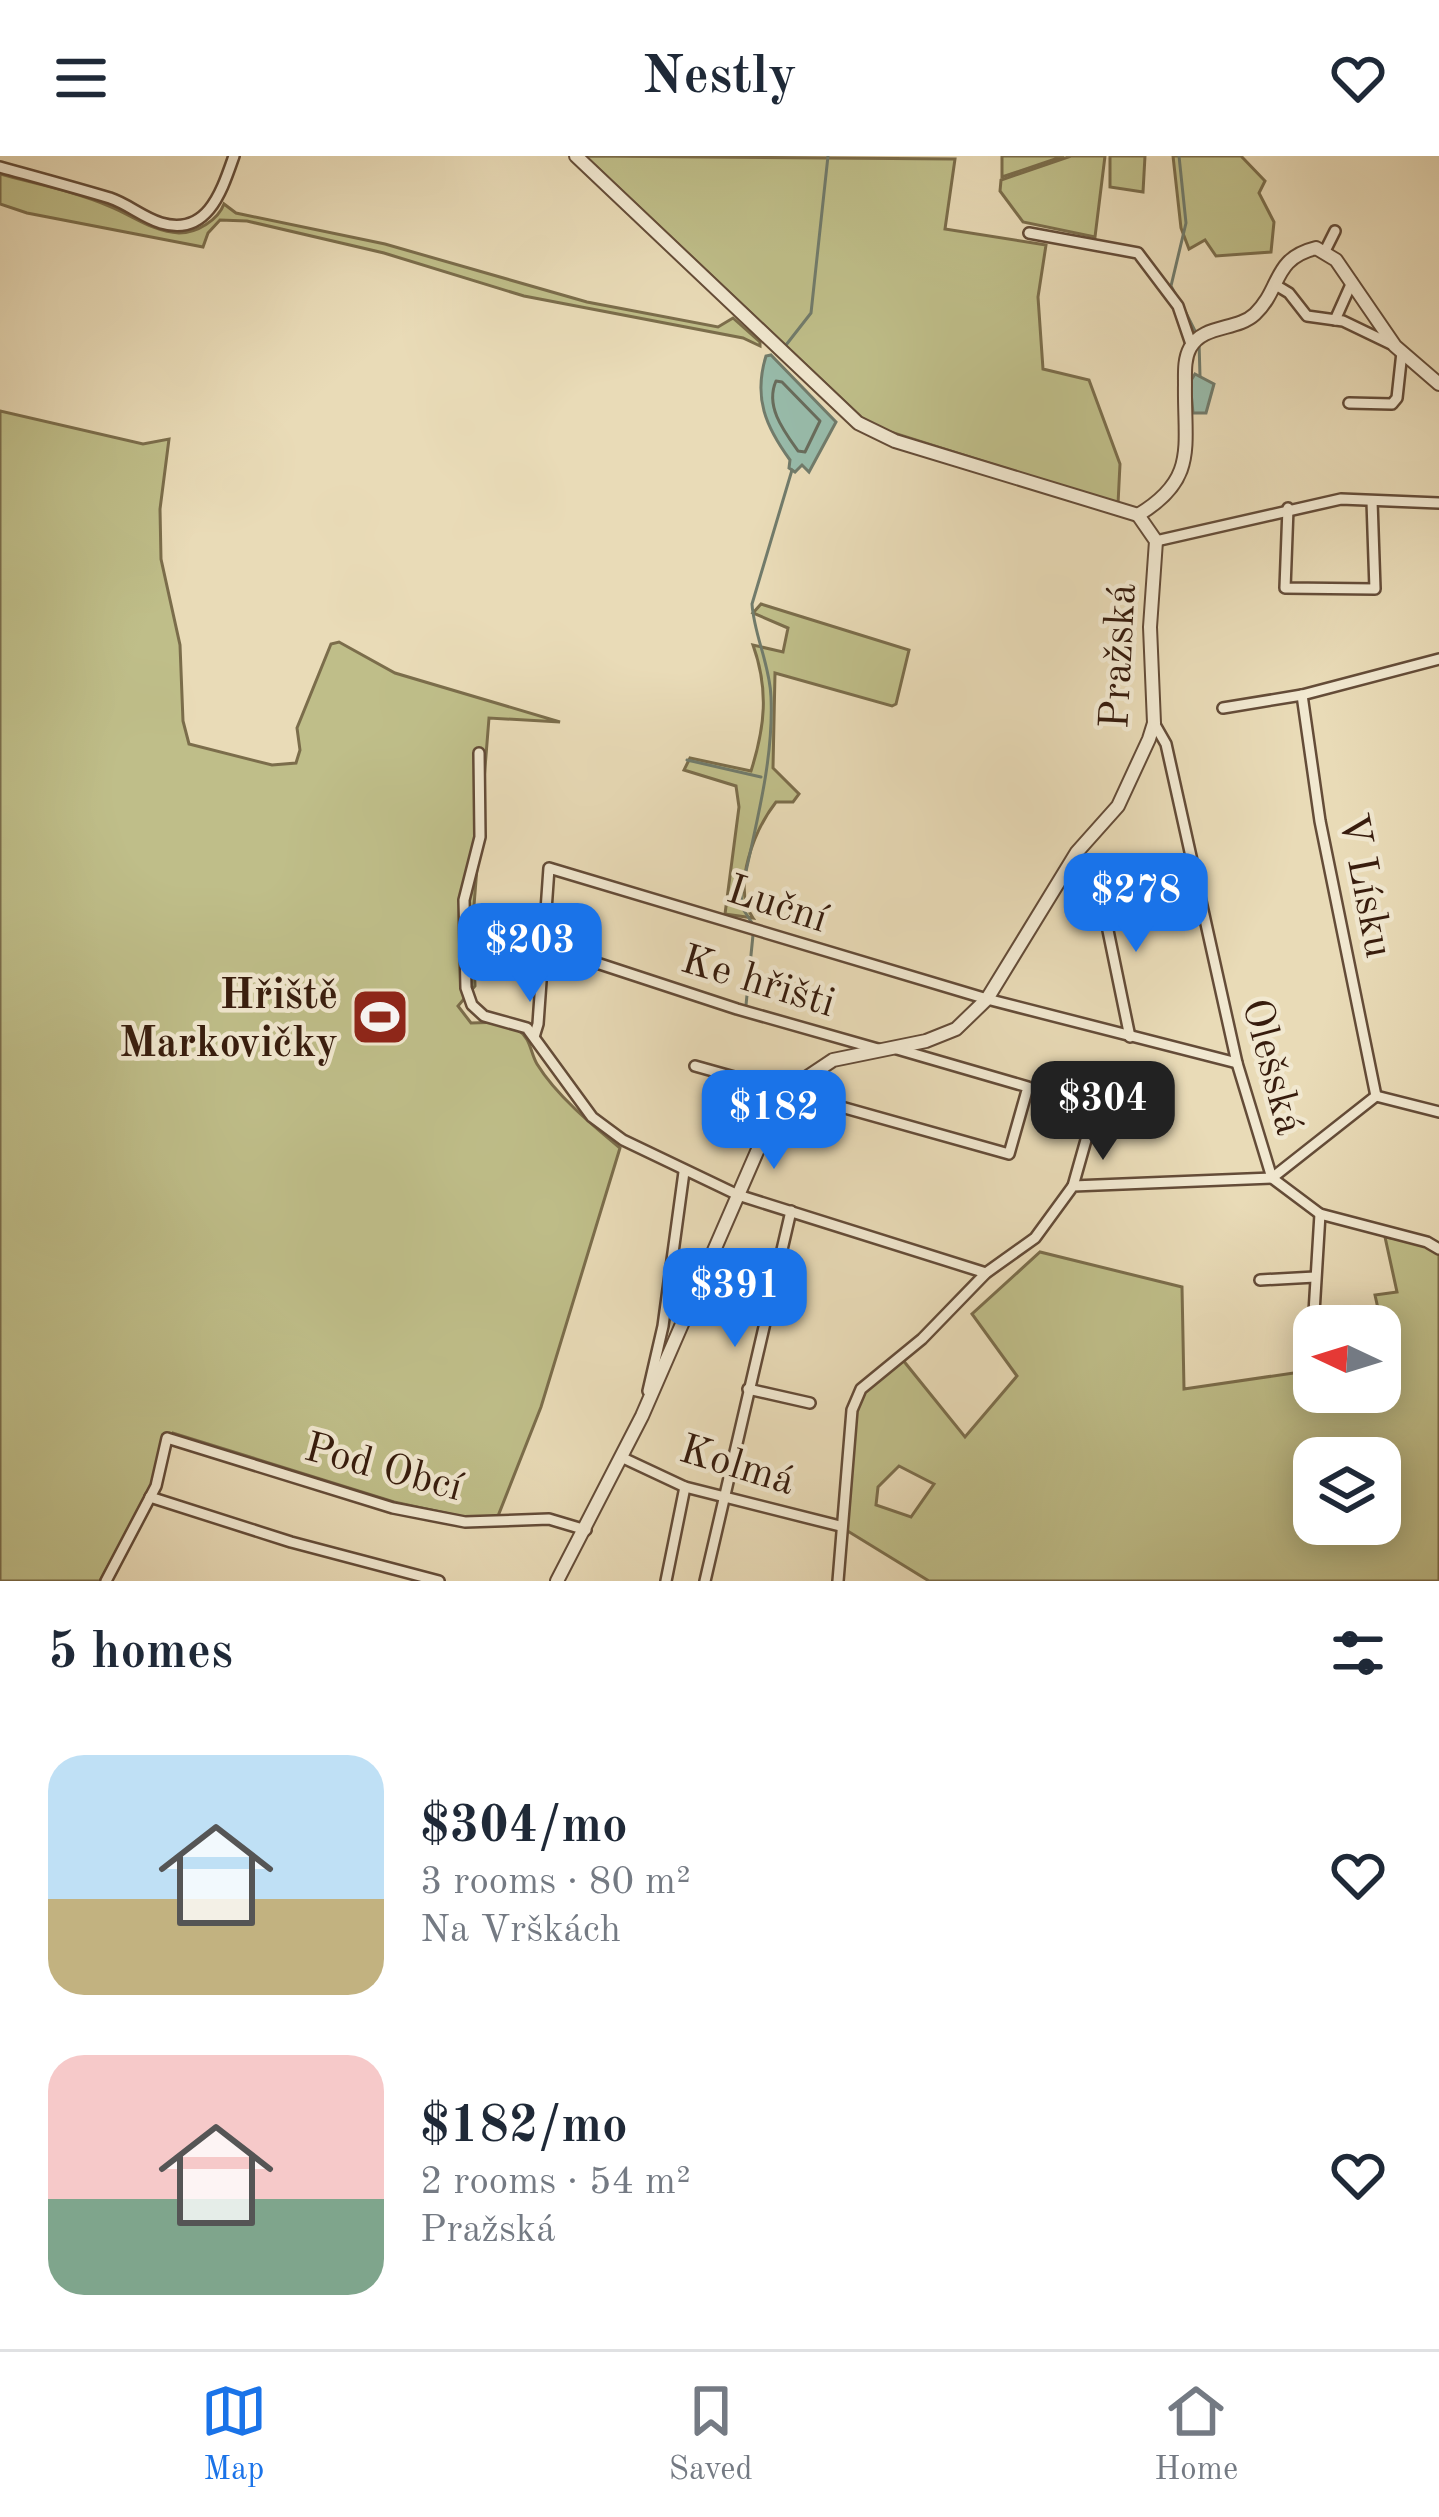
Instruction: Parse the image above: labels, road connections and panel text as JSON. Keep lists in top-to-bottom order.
{
  "streets": {
    "street": [
      "Pražská",
      "V Lísku",
      "Luční",
      "Ke hřišti",
      "Olešská",
      "Kolmá",
      "Pod Obcí"
    ]
  },
  "crossings": [
    ["Pražská", "Luční"],
    ["Pražská", "Ke hřišti"],
    ["Pražská", "Olešská"],
    ["Luční", "Ke hřišti"],
    ["Luční", "Olešská"]
  ],
  "places": {
    "sports": ["Hřiště Markovičky"]
  },
  "north": "left",
  "page": {
    "header": "Nestly",
    "price": [
      "$278",
      "$203",
      "$304",
      "$182",
      "$391"
    ],
    "heading": "5 homes",
    "list": [
      {
        "name": "$304/mo",
        "note": "3 rooms · 80 m² · Na Vrškách"
      },
      {
        "name": "$182/mo",
        "note": "2 rooms · 54 m² · Pražská"
      }
    ],
    "tabs": ["Map", "Saved", "Home"]
  }
}
